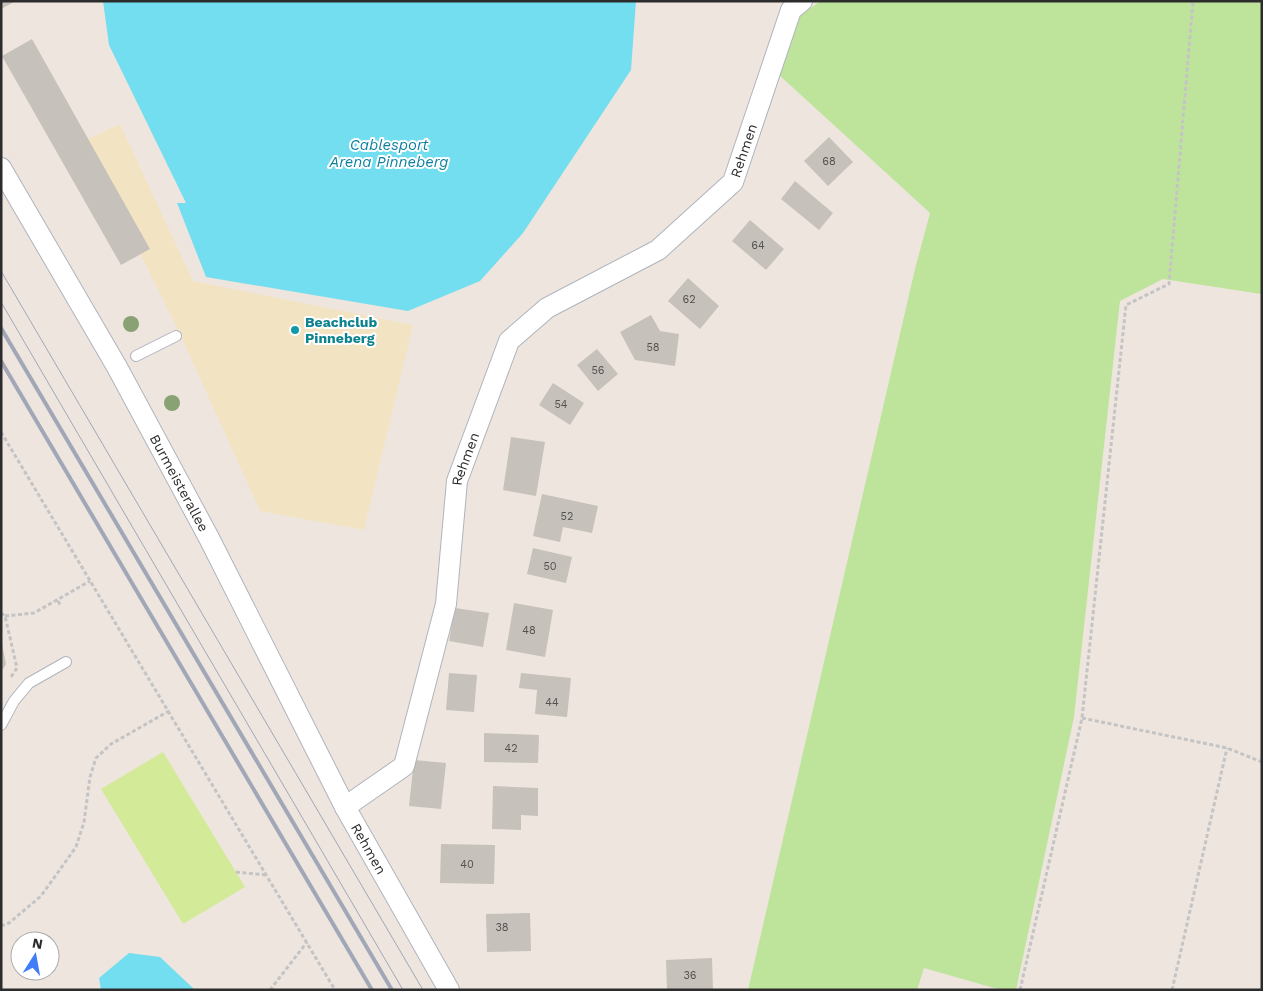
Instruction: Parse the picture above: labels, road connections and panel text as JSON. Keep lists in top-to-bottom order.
{
  "streets": {
    "street": ["Rehmen", "Burmeisterallee"]
  },
  "crossings": [
    ["Rehmen", "Burmeisterallee"]
  ],
  "water": ["Cablesport Arena Pinneberg"],
  "places": ["Beachclub Pinneberg"],
  "house_numbers": [
    "68",
    "64",
    "62",
    "58",
    "56",
    "54",
    "52",
    "50",
    "48",
    "44",
    "42",
    "40",
    "38",
    "36"
  ],
  "north": "top"
}
